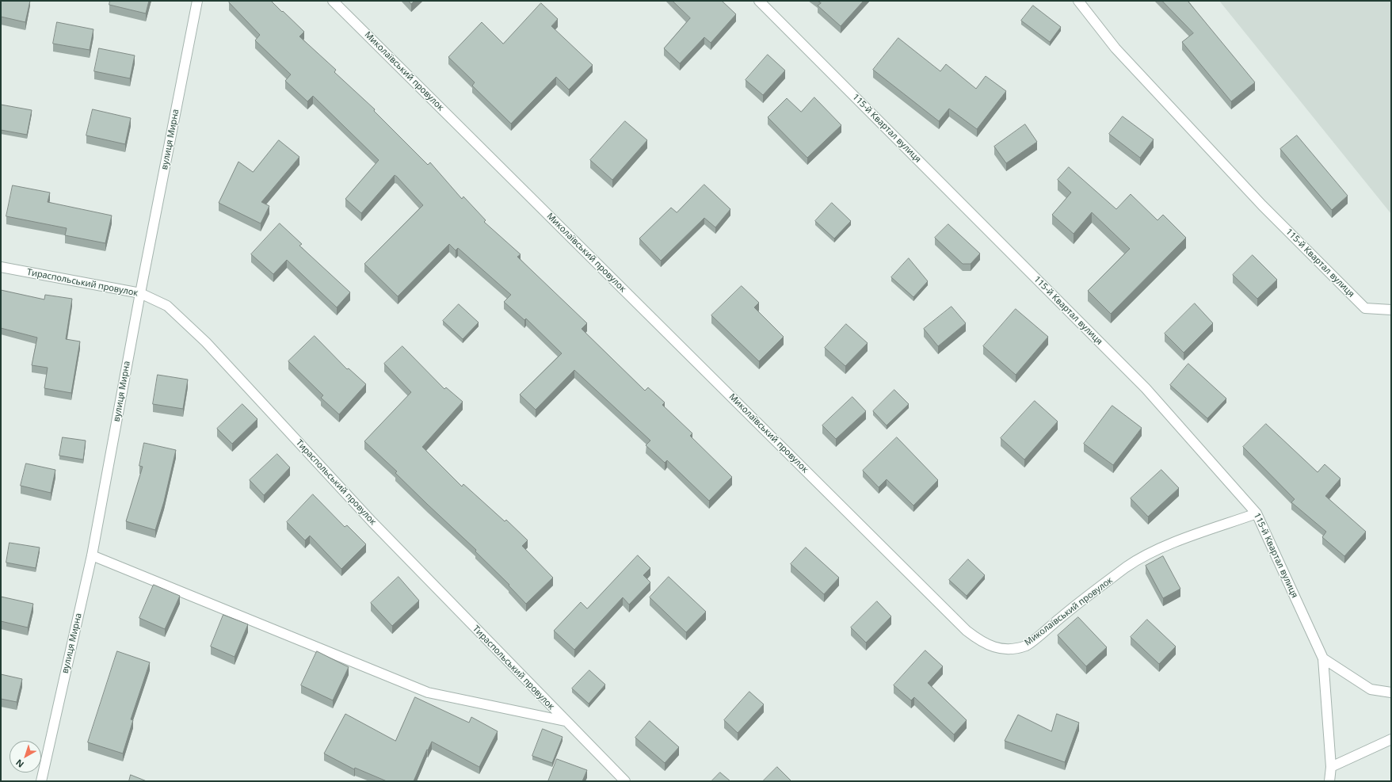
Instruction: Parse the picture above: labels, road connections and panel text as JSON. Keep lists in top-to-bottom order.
{
  "streets": {
    "street": [
      "Миколаївський провулок",
      "115-й Квартал вулиця",
      "вулиця Мирна",
      "Тираспольський провулок"
    ]
  },
  "crossings": [
    ["Миколаївський провулок", "115-й Квартал вулиця"],
    ["вулиця Мирна", "Тираспольський провулок"]
  ],
  "north": "bottom left"
}
